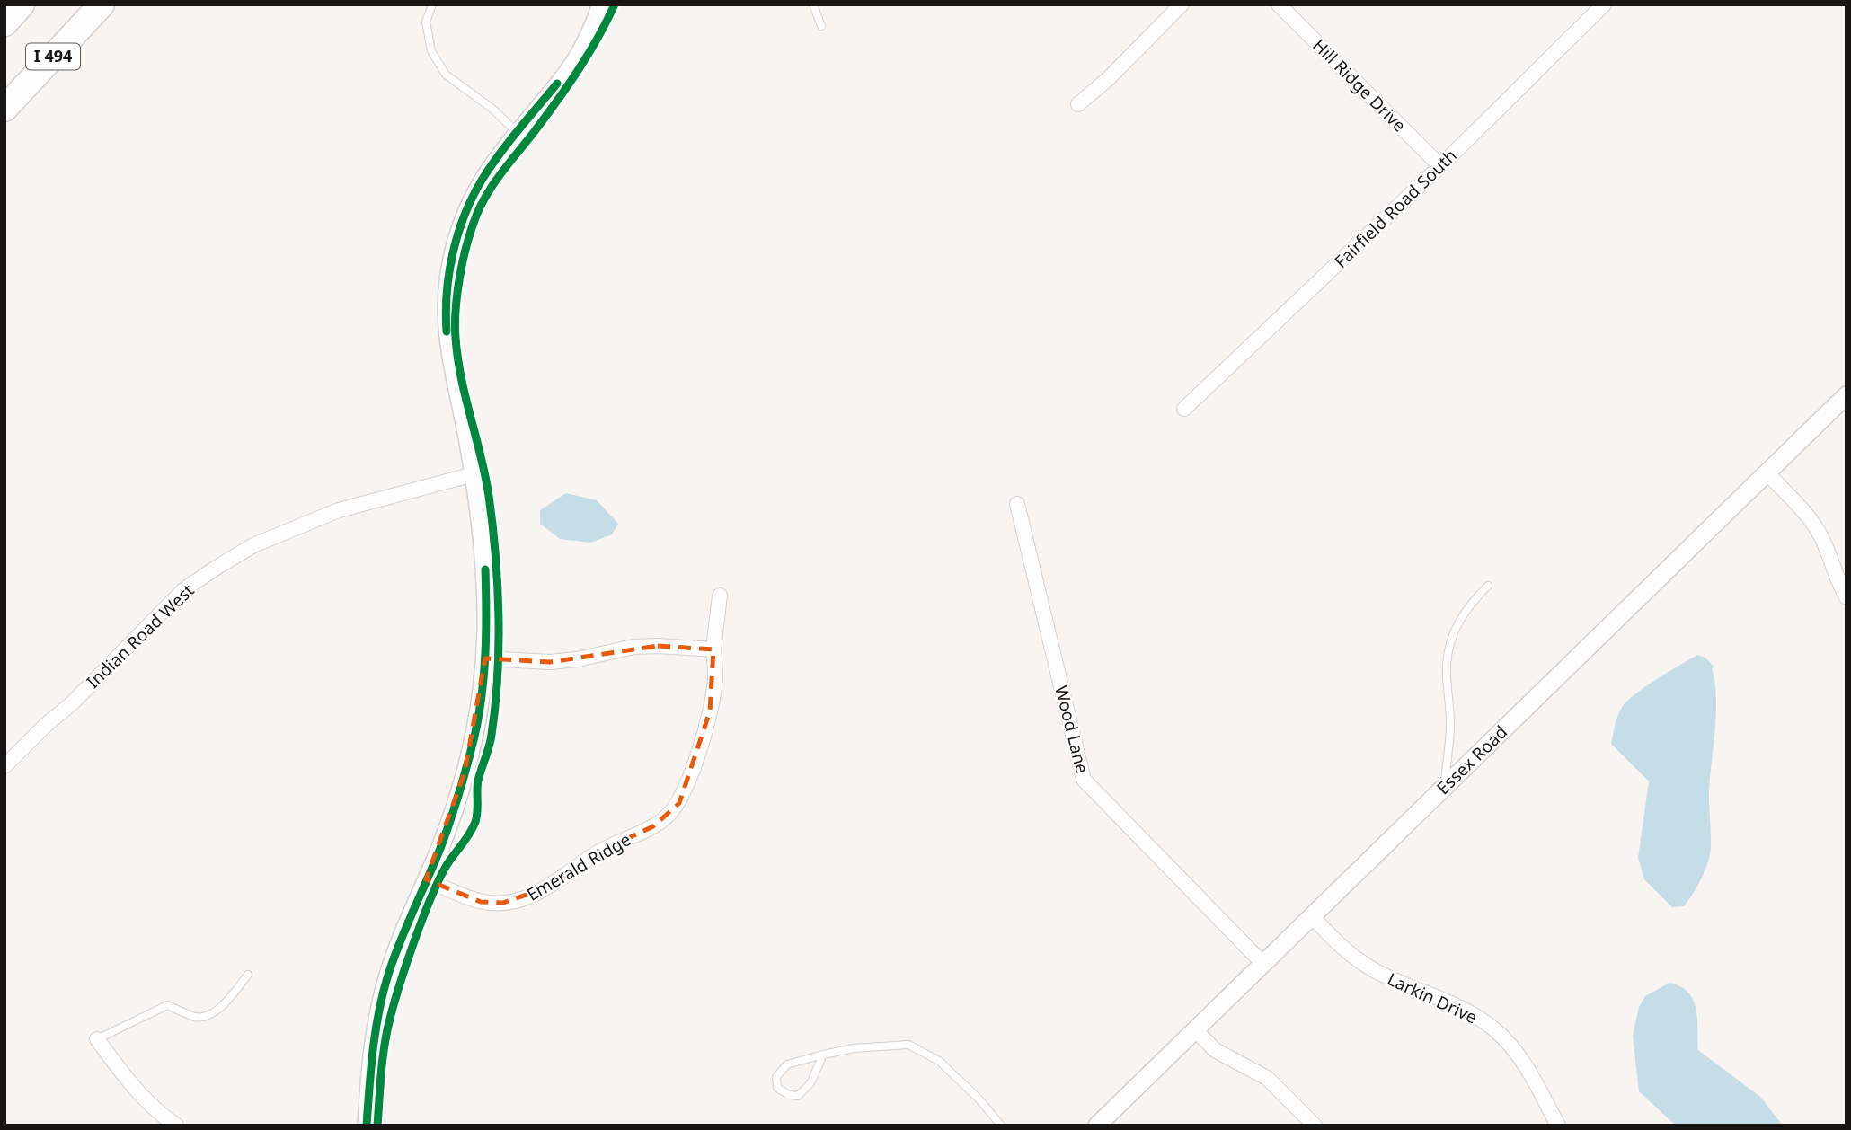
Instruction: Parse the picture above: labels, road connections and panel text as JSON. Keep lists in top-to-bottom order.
{
  "streets": {
    "highway": ["I 494"],
    "street": [
      "Hill Ridge Drive",
      "Fairfield Road South",
      "Indian Road West",
      "Wood Lane",
      "Essex Road",
      "Emerald Ridge",
      "Larkin Drive"
    ]
  },
  "crossings": [
    ["Hill Ridge Drive", "Fairfield Road South"],
    ["Wood Lane", "Essex Road"],
    ["Essex Road", "Larkin Drive"]
  ]
}
